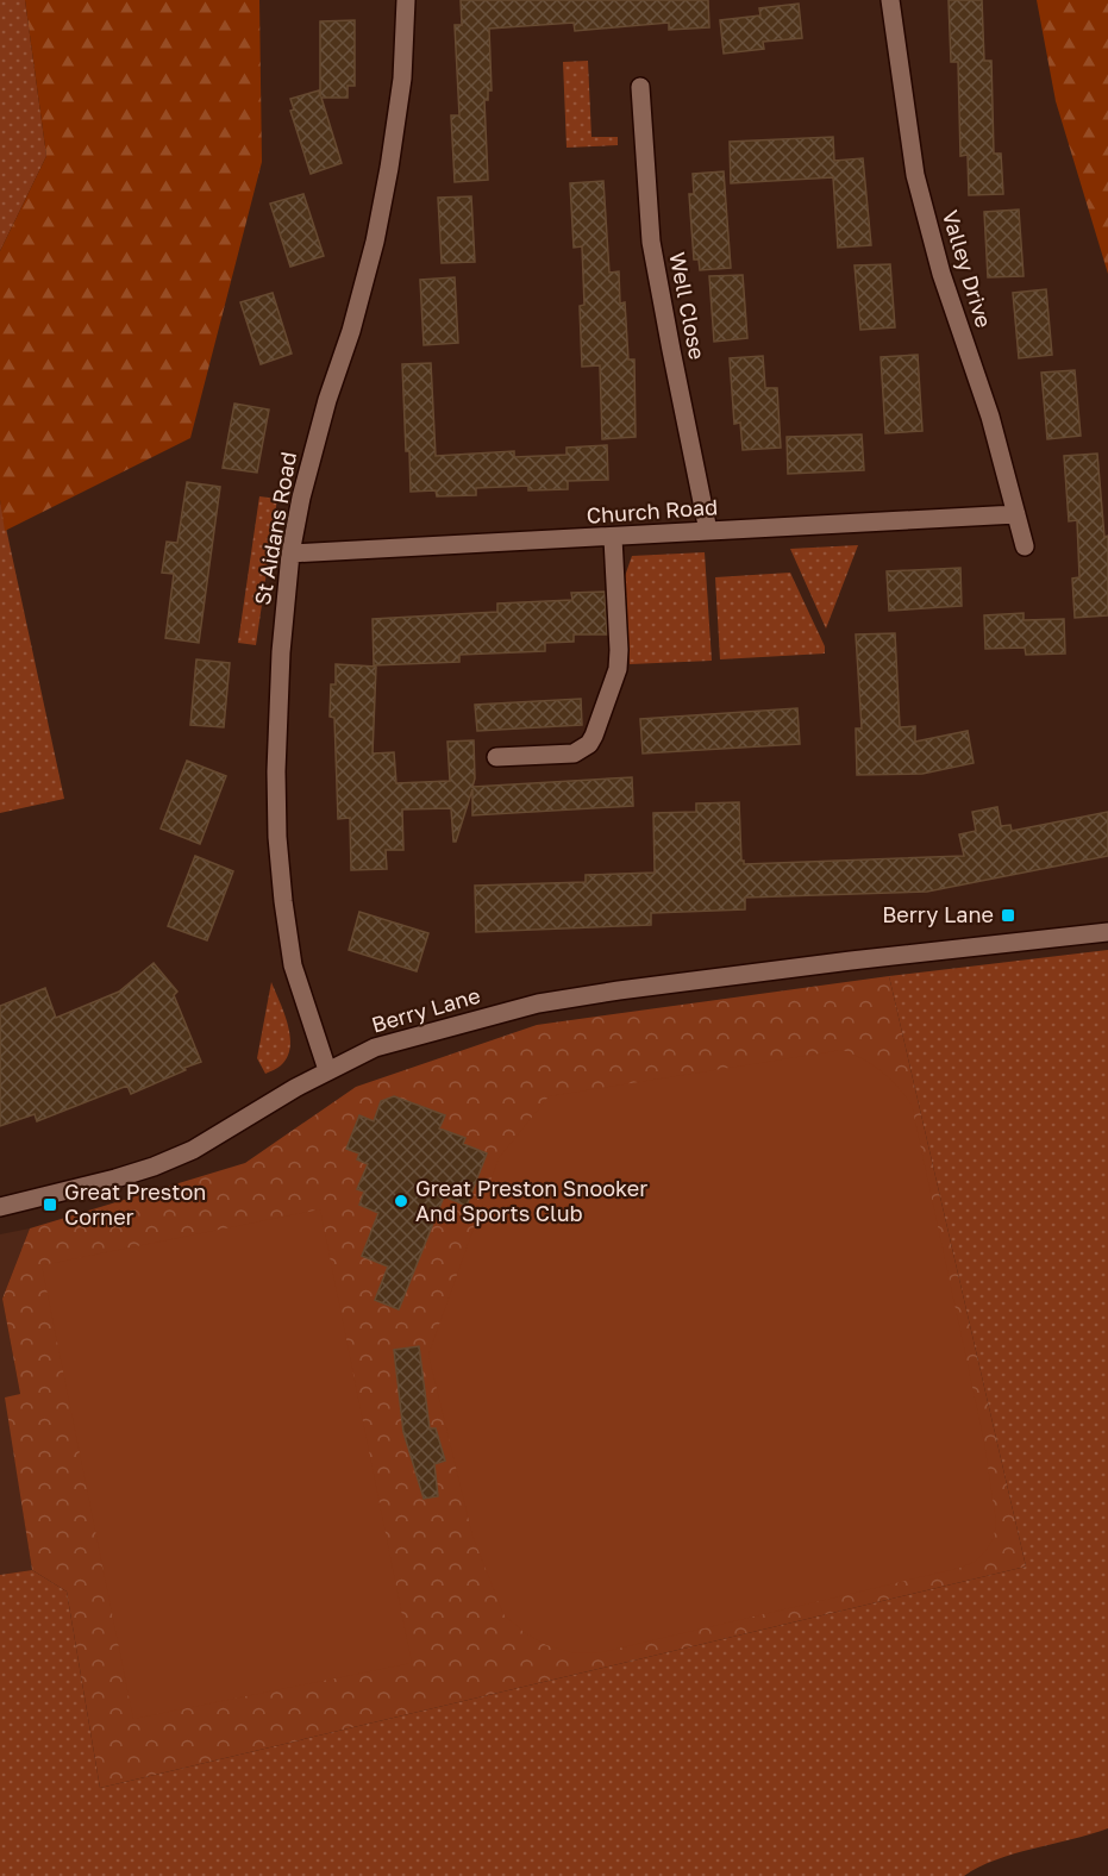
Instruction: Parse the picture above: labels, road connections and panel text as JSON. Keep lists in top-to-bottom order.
{
  "streets": {
    "street": [
      "Valley Drive",
      "Well Close",
      "Church Road",
      "St Aidans Road",
      "Berry Lane"
    ]
  },
  "crossings": [
    ["Valley Drive", "Church Road"],
    ["Well Close", "Church Road"],
    ["Church Road", "St Aidans Road"],
    ["St Aidans Road", "Berry Lane"]
  ],
  "places": {
    "transit": ["Berry Lane", "Great Preston Corner"],
    "other": ["Great Preston Snooker And Sports Club"]
  }
}
